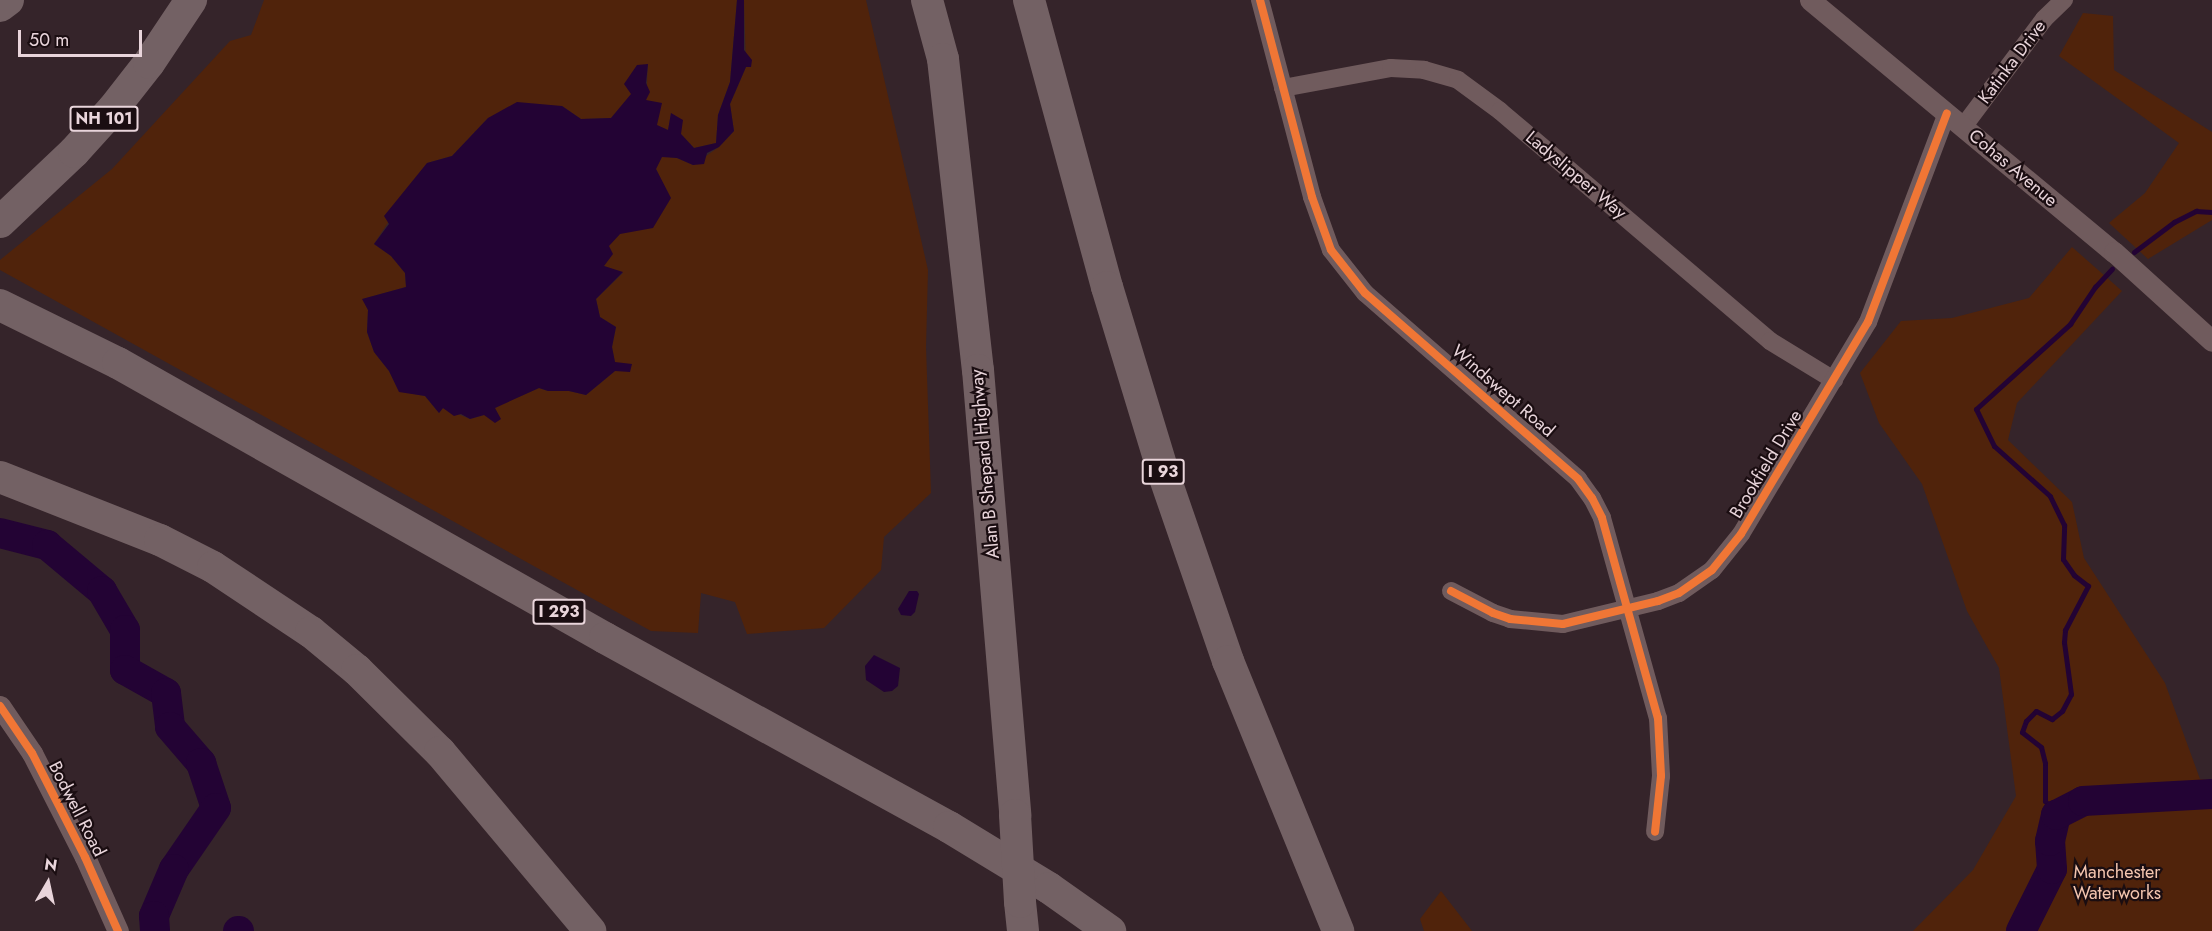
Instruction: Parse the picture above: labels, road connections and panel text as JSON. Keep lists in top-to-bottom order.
{
  "streets": {
    "highway": [
      "NH 101",
      "Alan B Shepard Highway",
      "I 93",
      "I 293"
    ],
    "street": [
      "Katinka Drive",
      "Cohas Avenue",
      "Ladyslipper Way",
      "Windswept Road",
      "Brookfield Drive",
      "Bodwell Road"
    ]
  },
  "crossings": [
    ["Katinka Drive", "Cohas Avenue"],
    ["Cohas Avenue", "Brookfield Drive"],
    ["Ladyslipper Way", "Windswept Road"],
    ["Ladyslipper Way", "Brookfield Drive"],
    ["Windswept Road", "Brookfield Drive"]
  ],
  "parks": ["Manchester Waterworks"],
  "scale_bar": "50 m",
  "north": "top"
}
